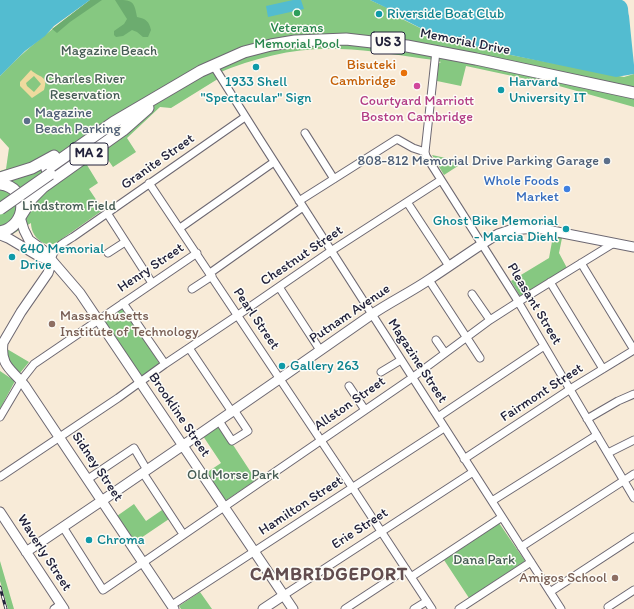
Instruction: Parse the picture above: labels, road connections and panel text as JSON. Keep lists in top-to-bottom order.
{
  "streets": {
    "highway": ["Memorial Drive", "US 3", "MA 2"],
    "main road": [
      "Putnam Avenue",
      "Brookline Street",
      "Sidney Street",
      "Erie Street",
      "Waverly Street"
    ],
    "street": [
      "Granite Street",
      "Chestnut Street",
      "Henry Street",
      "Pleasant Street",
      "Pearl Street",
      "Magazine Street",
      "Fairmont Street",
      "Allston Street",
      "Hamilton Street"
    ]
  },
  "crossings": [
    ["Memorial Drive", "MA 2"],
    ["Memorial Drive", "Magazine Street"],
    ["MA 2", "Brookline Street"],
    ["Granite Street", "Pearl Street"],
    ["Granite Street", "Magazine Street"],
    ["Granite Street", "Brookline Street"],
    ["Chestnut Street", "Pleasant Street"],
    ["Chestnut Street", "Pearl Street"],
    ["Chestnut Street", "Magazine Street"],
    ["Chestnut Street", "Brookline Street"],
    ["Chestnut Street", "Sidney Street"],
    ["Henry Street", "Pearl Street"],
    ["Henry Street", "Brookline Street"],
    ["Henry Street", "Sidney Street"],
    ["Pleasant Street", "Putnam Avenue"],
    ["Pleasant Street", "Fairmont Street"],
    ["Pleasant Street", "Allston Street"],
    ["Putnam Avenue", "Pearl Street"],
    ["Putnam Avenue", "Magazine Street"],
    ["Putnam Avenue", "Allston Street"],
    ["Putnam Avenue", "Brookline Street"],
    ["Putnam Avenue", "Sidney Street"],
    ["Putnam Avenue", "Waverly Street"],
    ["Pearl Street", "Allston Street"],
    ["Pearl Street", "Hamilton Street"],
    ["Pearl Street", "Erie Street"],
    ["Magazine Street", "Fairmont Street"],
    ["Magazine Street", "Allston Street"],
    ["Magazine Street", "Hamilton Street"],
    ["Magazine Street", "Erie Street"],
    ["Allston Street", "Brookline Street"],
    ["Allston Street", "Sidney Street"],
    ["Brookline Street", "Hamilton Street"],
    ["Brookline Street", "Erie Street"],
    ["Sidney Street", "Hamilton Street"]
  ],
  "districts": ["CAMBRIDGEPORT"],
  "parks": [
    "Magazine Beach",
    "Charles River Reservation",
    "Lindstrom Field",
    "Old Morse Park",
    "Dana Park"
  ],
  "places": [
    "Veterans Memorial Pool",
    "Riverside Boat Club",
    "1933 Shell \"Spectacular\" Sign",
    "Bisuteki Cambridge",
    "Courtyard Marriott Boston Cambridge",
    "Harvard University IT",
    "Magazine Beach Parking",
    "808-812 Memorial Drive Parking Garage",
    "Whole Foods Market",
    "Ghost Bike Memorial - Marcia Diehl",
    "640 Memorial Drive",
    "Massachusetts Institute of Technology",
    "Gallery 263",
    "Chroma",
    "Amigos School"
  ]
}
